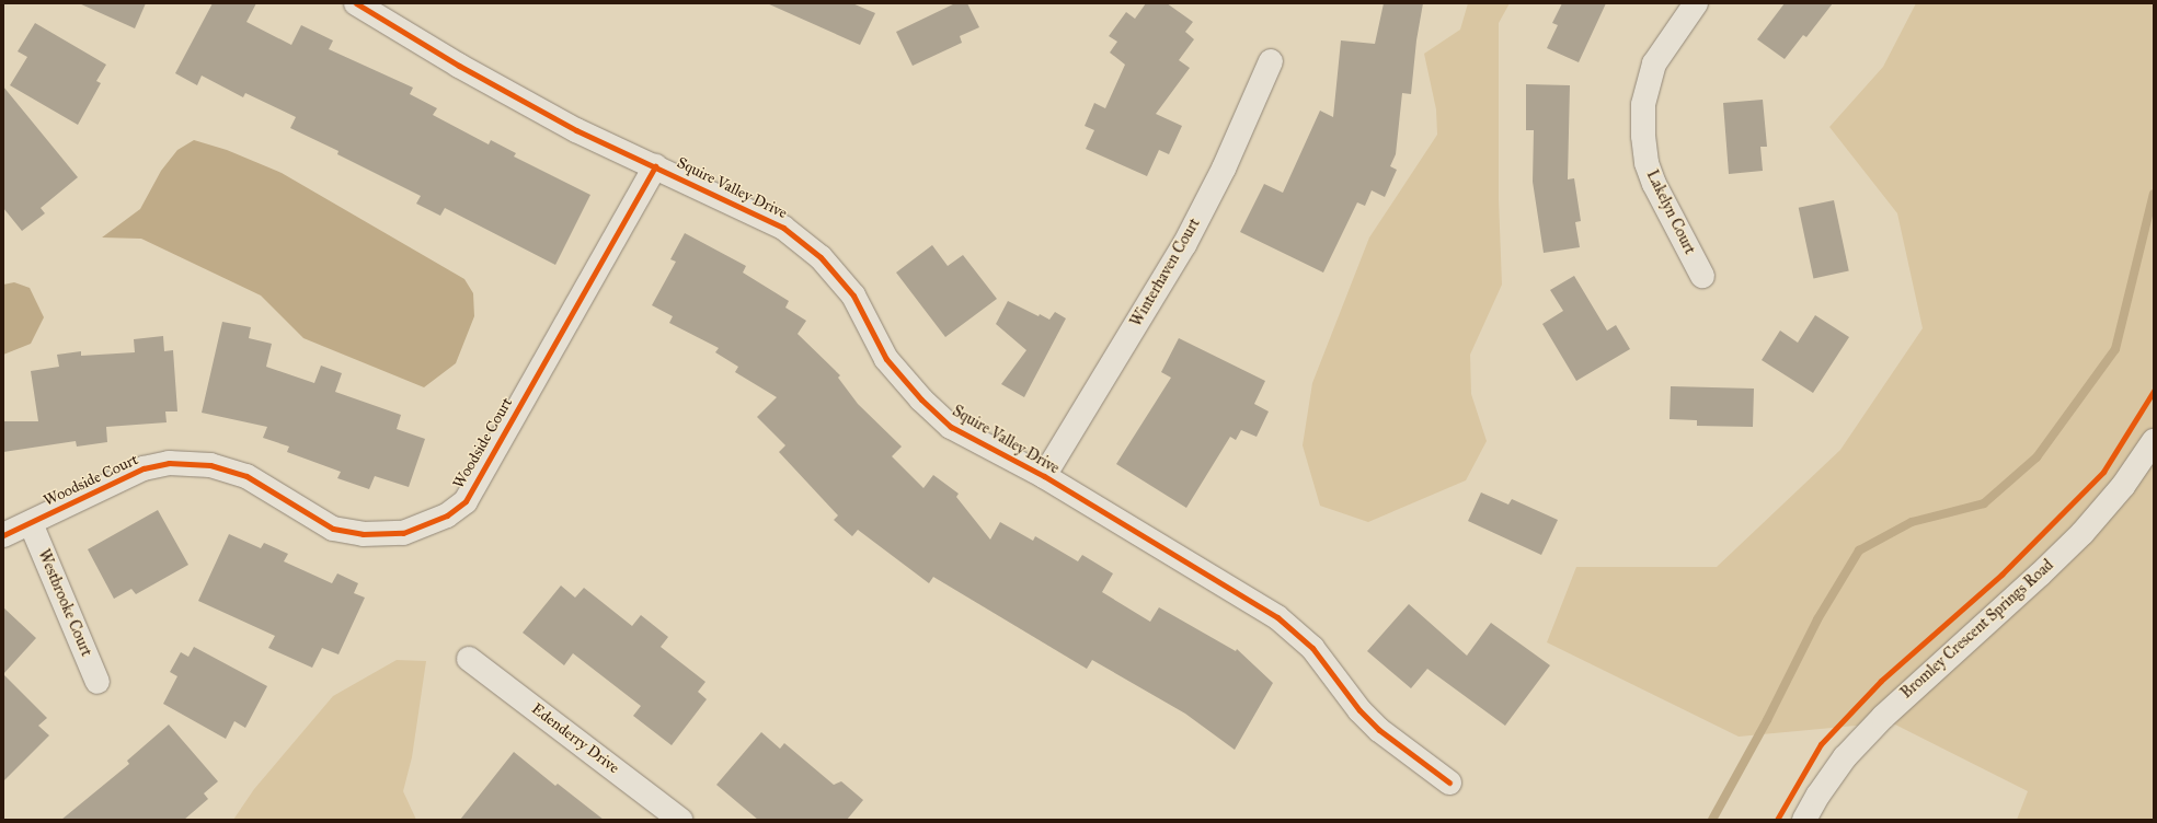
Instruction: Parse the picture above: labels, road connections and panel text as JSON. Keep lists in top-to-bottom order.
{
  "streets": {
    "street": [
      "Squire Valley Drive",
      "Lakelyn Court",
      "Winterhaven Court",
      "Woodside Court",
      "Westbrooke Court",
      "Bromley Crescent Springs Road",
      "Edenderry Drive"
    ]
  },
  "crossings": [
    ["Squire Valley Drive", "Winterhaven Court"],
    ["Squire Valley Drive", "Woodside Court"],
    ["Woodside Court", "Westbrooke Court"]
  ]
}
